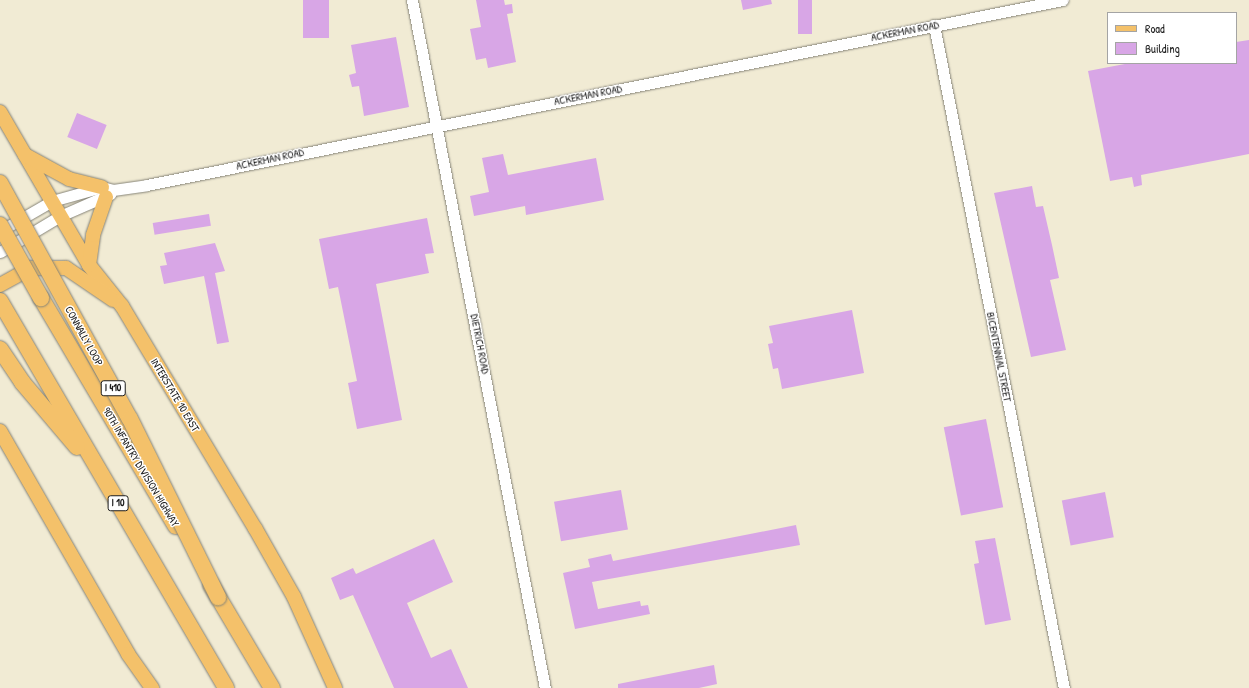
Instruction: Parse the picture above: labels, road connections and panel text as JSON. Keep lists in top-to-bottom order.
{
  "streets": {
    "highway": [
      "CONNALLY LOOP",
      "I 410",
      "90TH INFANTRY DIVISION HIGHWAY",
      "I 10"
    ],
    "main road": ["INTERSTATE 10 EAST"],
    "street": ["ACKERMAN ROAD", "DIETRICH ROAD", "BICENTENNIAL STREET"]
  },
  "crossings": [
    ["ACKERMAN ROAD", "DIETRICH ROAD"],
    ["ACKERMAN ROAD", "BICENTENNIAL STREET"],
    ["ACKERMAN ROAD", "INTERSTATE 10 EAST"],
    ["CONNALLY LOOP", "90TH INFANTRY DIVISION HIGHWAY"]
  ],
  "legend": ["Road", "Building"]
}
